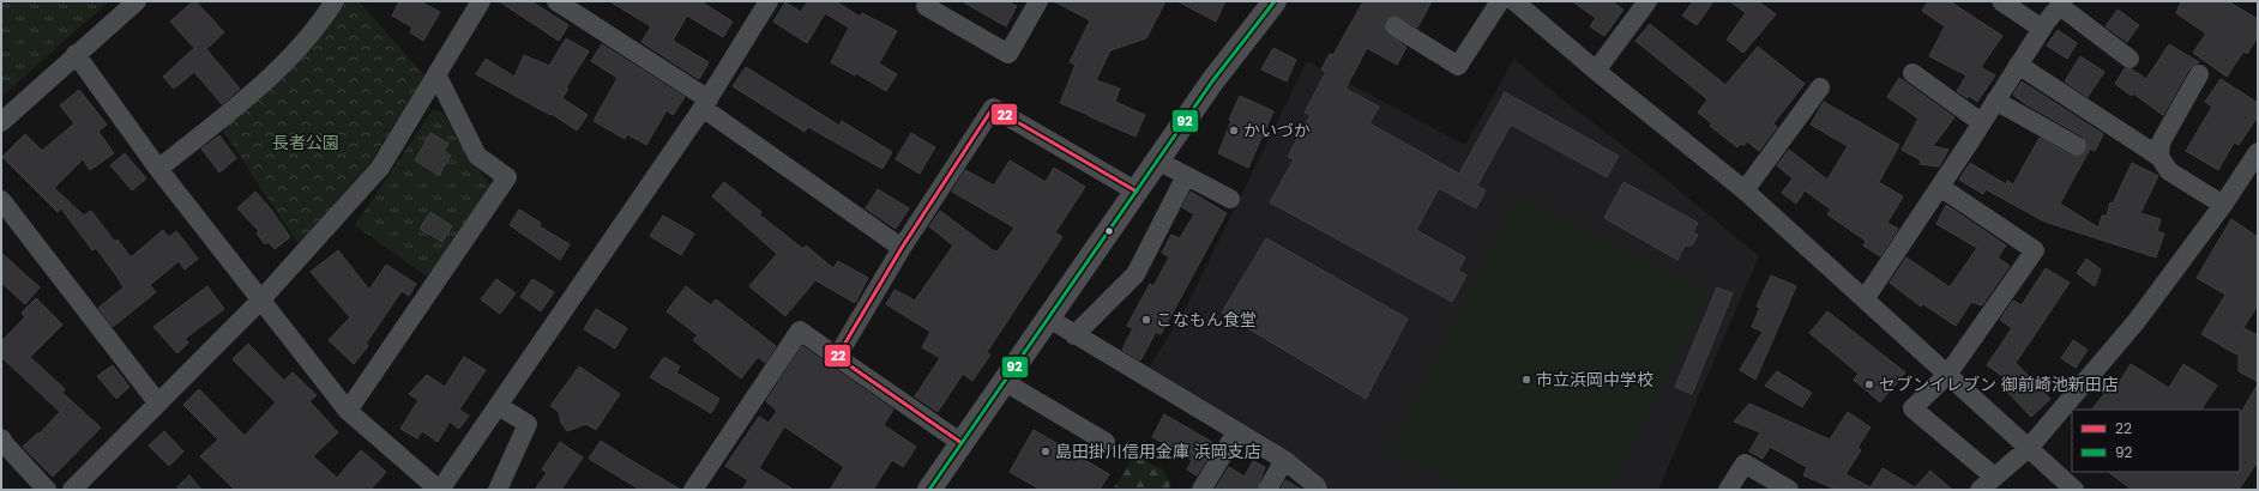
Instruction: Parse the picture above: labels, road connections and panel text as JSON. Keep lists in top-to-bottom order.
{
  "parks": ["長者公園"],
  "places": [
    "かいづか",
    "こなもん食堂",
    "市立浜岡中学校",
    "セブンイレブン 御前崎池新田店",
    "島田掛川信用金庫 浜岡支店"
  ],
  "lines": ["transit line 92", "transit line 22"],
  "legend": ["22", "92"]
}
